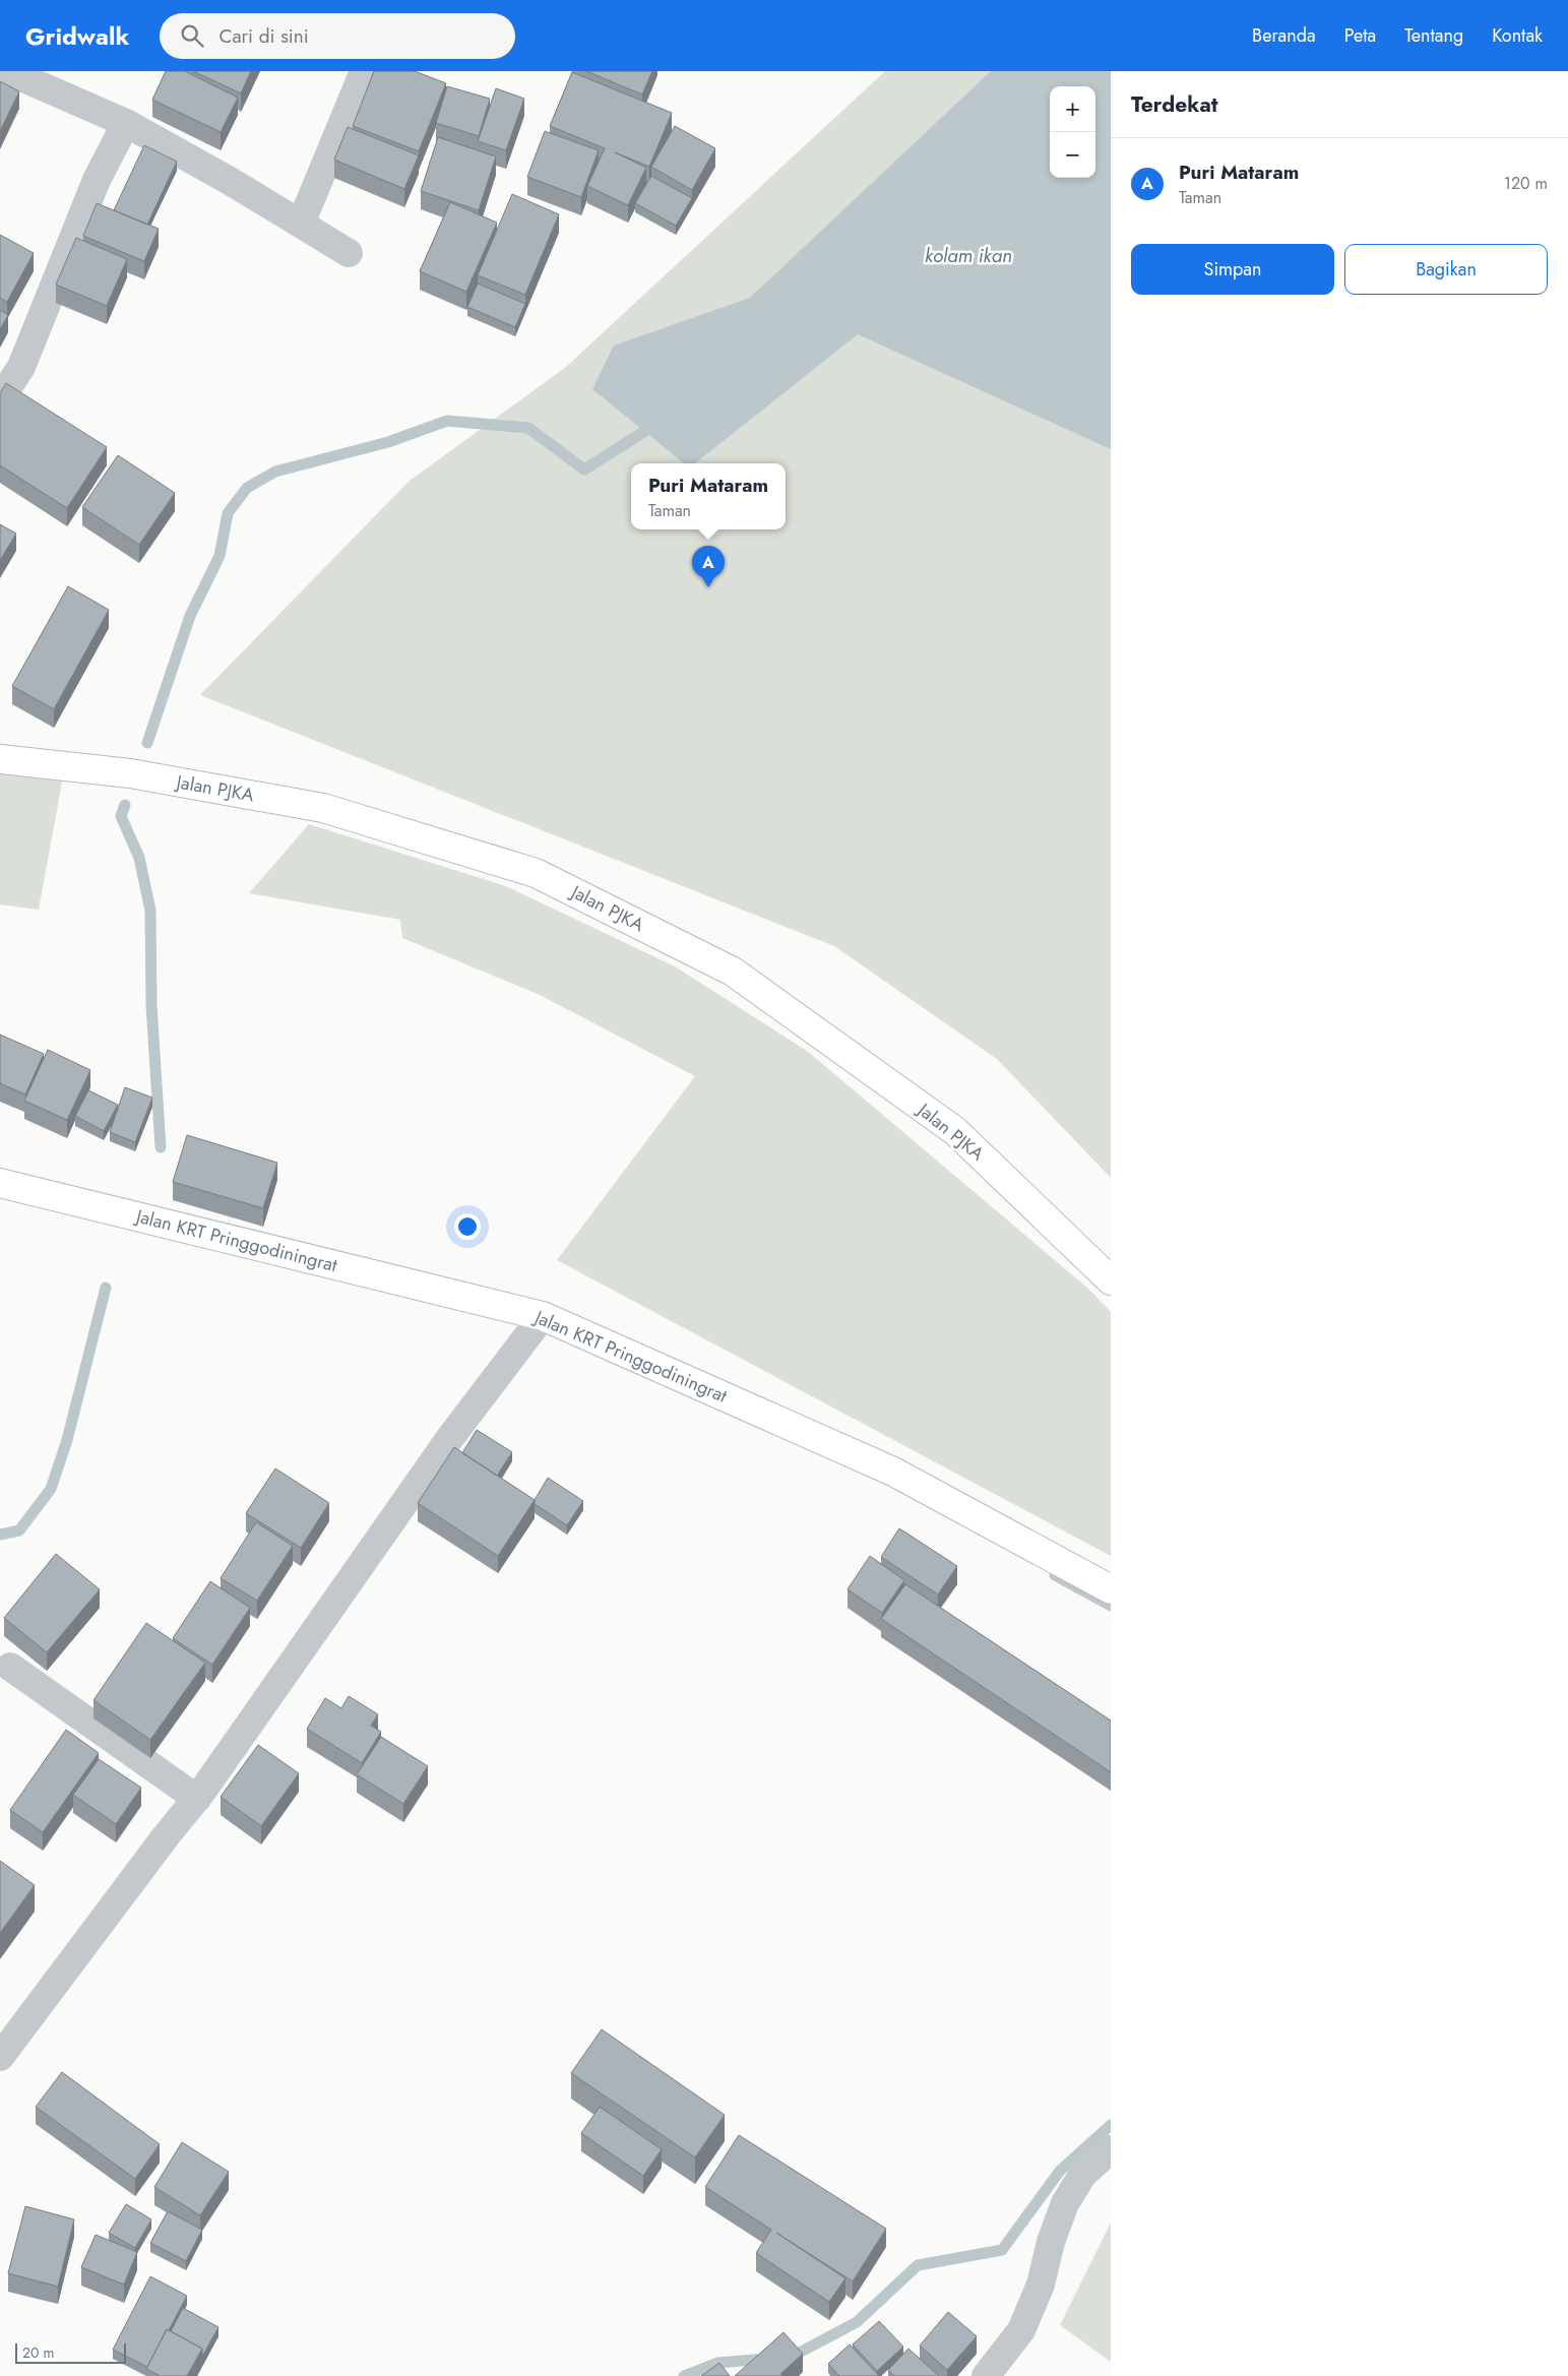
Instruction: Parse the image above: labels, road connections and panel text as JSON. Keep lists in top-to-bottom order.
{
  "streets": {
    "main road": ["Jalan PJKA", "Jalan KRT Pringgodiningrat"]
  },
  "water": ["kolam ikan"],
  "scale_bar": "20 m",
  "page": {
    "header": "Gridwalk",
    "search": "Cari di sini",
    "nav": [
      "Beranda",
      "Peta",
      "Tentang",
      "Kontak"
    ],
    "heading": "Terdekat",
    "map_buttons": ["+", "−"],
    "list": [
      {
        "mark": "A",
        "name": "Puri Mataram",
        "note": "Taman",
        "value": "120 m"
      }
    ],
    "buttons": ["Simpan", "Bagikan"],
    "popup": ["Puri Mataram", "Taman"],
    "pins": "A",
    "scale": "20 m"
  }
}
